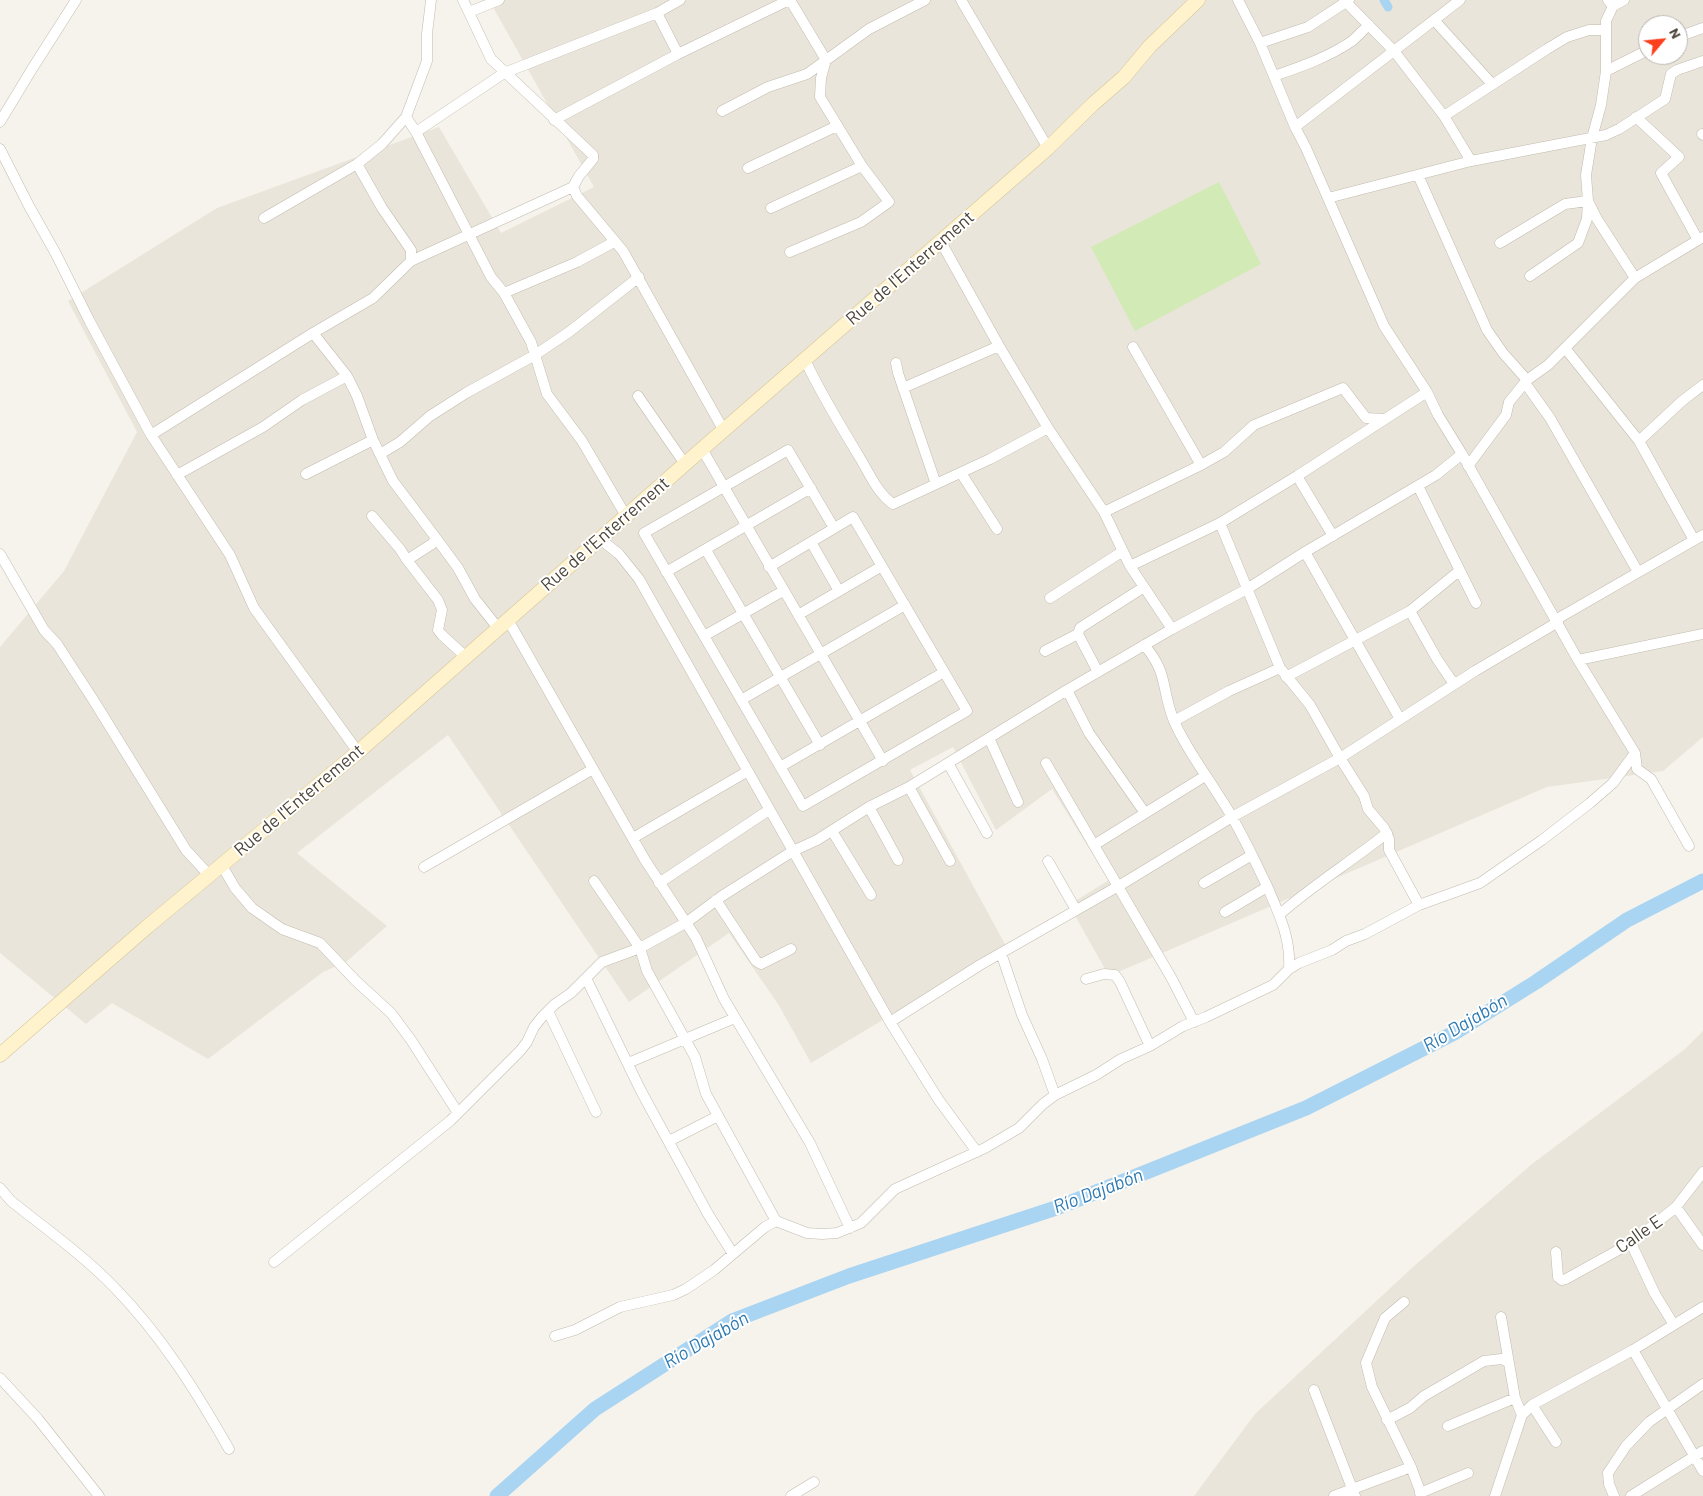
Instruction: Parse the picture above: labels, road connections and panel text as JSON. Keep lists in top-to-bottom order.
{
  "streets": {
    "street": ["Rue de l'Enterrement", "Calle E"]
  },
  "water": ["Río Dajabón"],
  "north": "top right"
}
